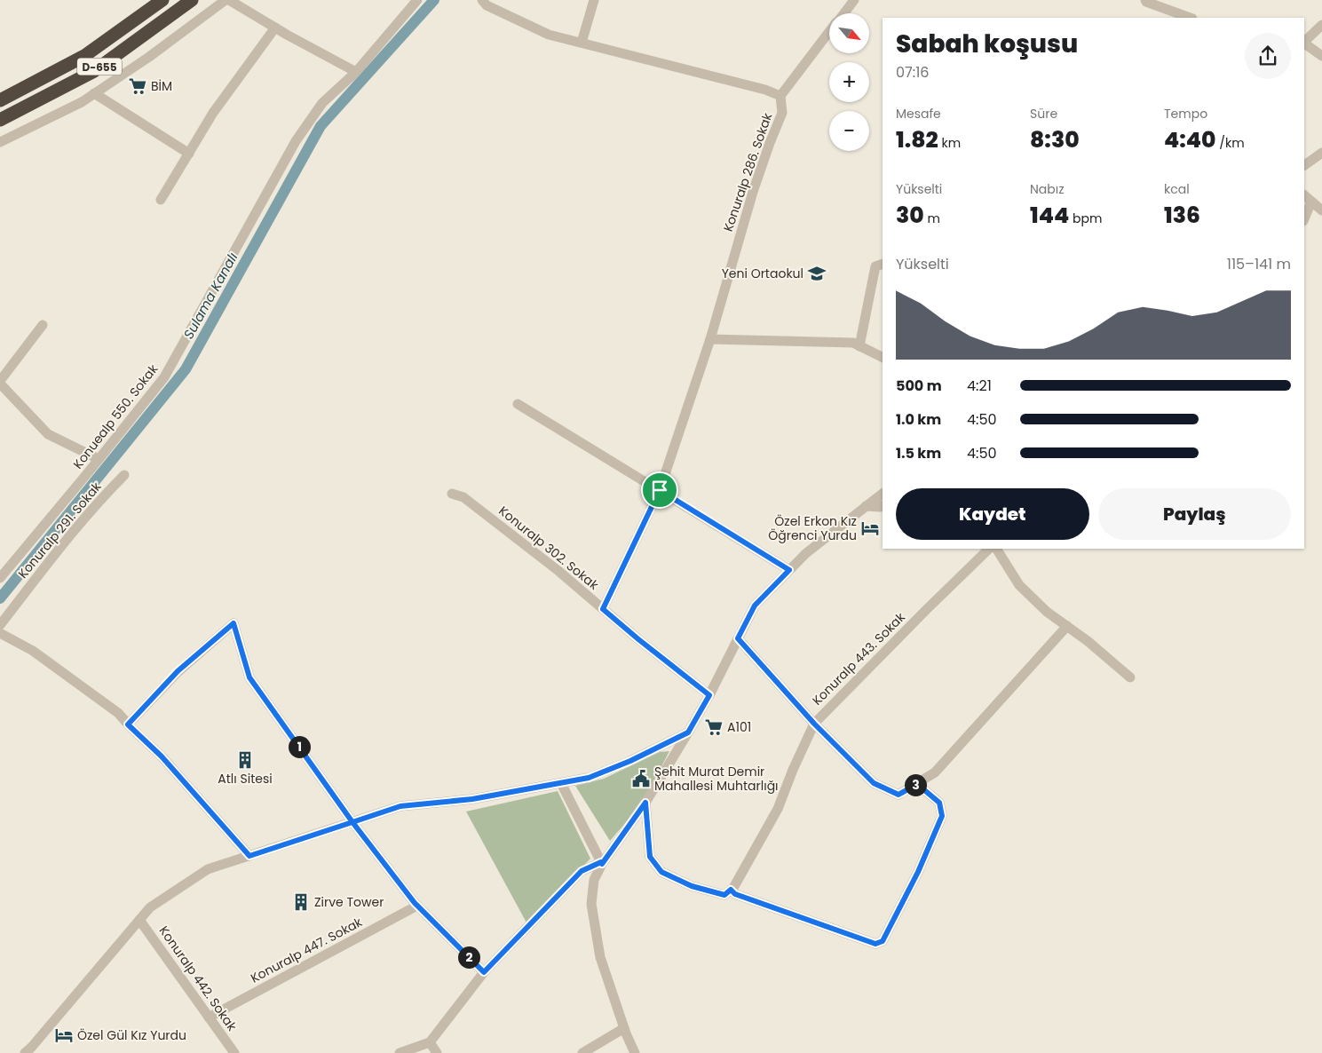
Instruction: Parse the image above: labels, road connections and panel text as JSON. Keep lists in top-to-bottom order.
{
  "streets": {
    "highway": ["D-655"],
    "street": [
      "Konuralp 286. Sokak",
      "Konuealp 550. Sokak",
      "Konuralp 291. Sokak",
      "Konuralp 302. Sokak",
      "Konuralp 443. Sokak",
      "Konuralp 447. Sokak",
      "Konuralp 442. Sokak"
    ]
  },
  "crossings": [
    ["Konuralp 286. Sokak", "Konuralp 302. Sokak"],
    ["Konuralp 447. Sokak", "Konuralp 442. Sokak"]
  ],
  "water": ["Sulama Kanalı"],
  "places": {
    "supermarket": ["BİM", "A101"],
    "school or university": ["Yeni Ortaokul"],
    "hotel": ["Özel Erkon Kız Öğrenci Yurdu", "Özel Gül Kız Yurdu"],
    "building": ["Atlı Sitesi", "Zirve Tower"],
    "public building": ["Şehit Murat Demir Mahallesi Muhtarlığı"]
  },
  "north": "bottom right",
  "page": {
    "map_buttons": ["+", "−"],
    "heading": ["Sabah koşusu", "07:16"],
    "stats": [
      ["Mesafe", "1.82 km"],
      ["Süre", "8:30"],
      ["Tempo", "4:40 /km"],
      ["Yükselti", "30 m"],
      ["Nabız", "144 bpm"],
      ["kcal", "136"]
    ],
    "chart": ["Yükselti", "115–141 m"],
    "list": [
      {
        "name": "500 m",
        "note": "4:21"
      },
      {
        "name": "1.0 km",
        "note": "4:50"
      },
      {
        "name": "1.5 km",
        "note": "4:50"
      }
    ],
    "buttons": ["Kaydet", "Paylaş"],
    "pins": ["1", "3", "2"]
  }
}
